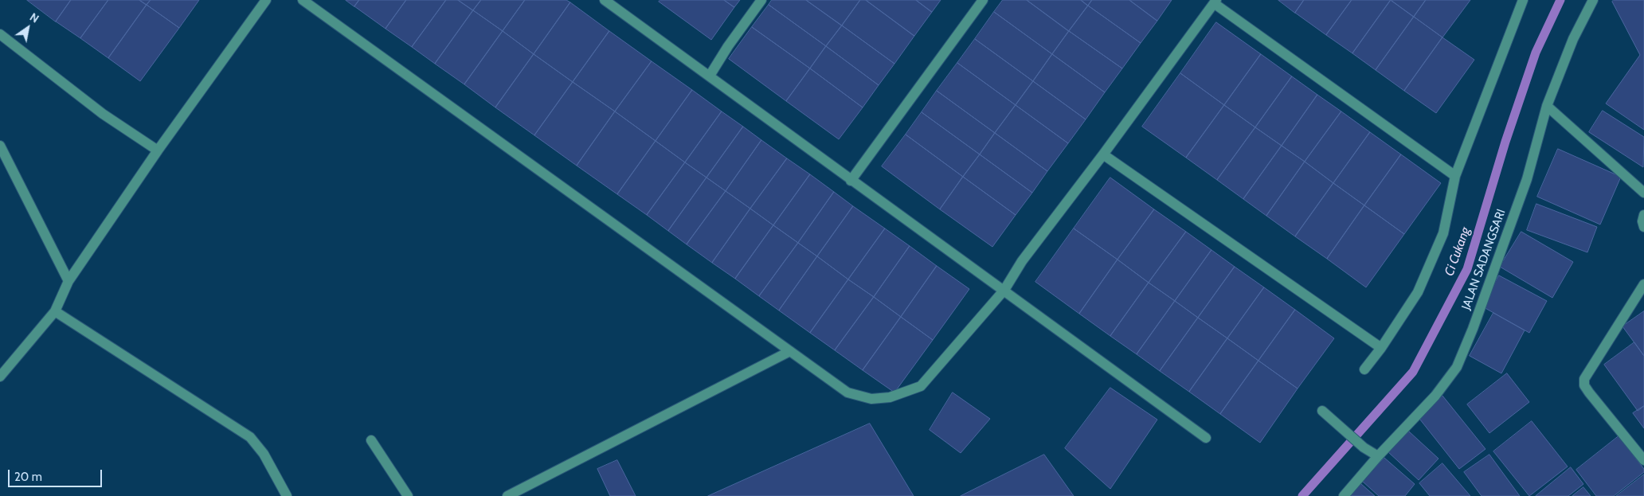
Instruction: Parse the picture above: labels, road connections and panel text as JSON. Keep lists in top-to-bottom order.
{
  "streets": {
    "street": ["JALAN SADANGSARI"]
  },
  "water": ["Ci Cukang"],
  "scale_bar": "20 m",
  "north": "top right"
}
